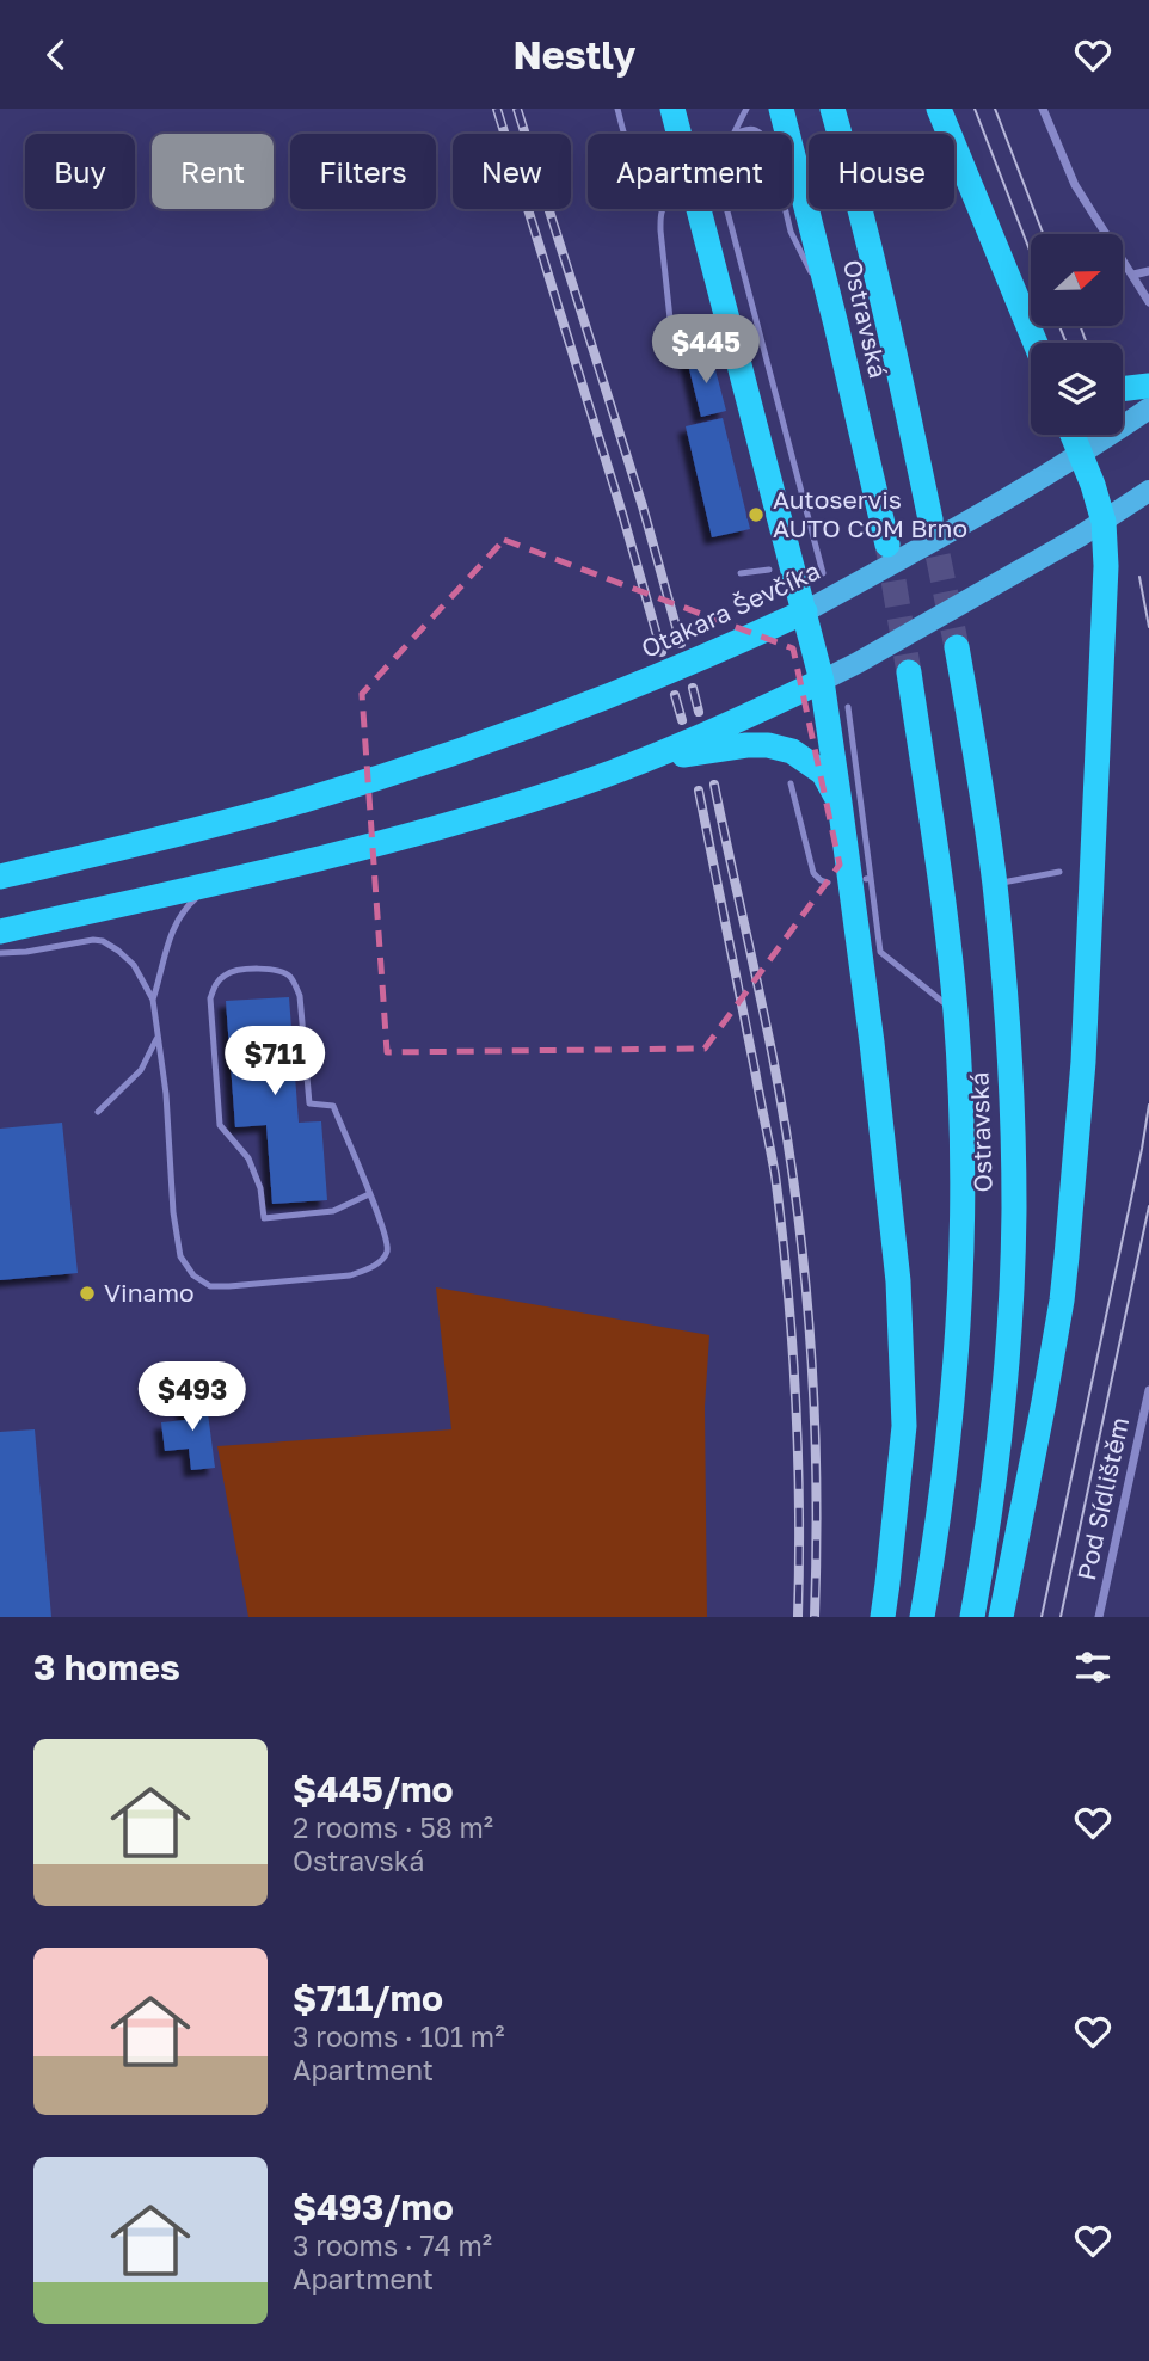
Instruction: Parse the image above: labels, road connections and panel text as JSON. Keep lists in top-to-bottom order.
{
  "streets": {
    "highway": ["Ostravská", "Otakara Ševčíka"],
    "street": ["Pod Sídlištěm"]
  },
  "places": ["Autoservis AUTO COM Brno", "Vinamo"],
  "north": "right",
  "page": {
    "header": "Nestly",
    "chip": [
      "Buy",
      "Rent",
      "Filters",
      "New",
      "Apartment",
      "House"
    ],
    "price": ["$445", "$711", "$493"],
    "heading": "3 homes",
    "list": [
      {
        "name": "$445/mo",
        "note": "2 rooms · 58 m² · Ostravská"
      },
      {
        "name": "$711/mo",
        "note": "3 rooms · 101 m² · Apartment"
      },
      {
        "name": "$493/mo",
        "note": "3 rooms · 74 m² · Apartment"
      }
    ]
  }
}
